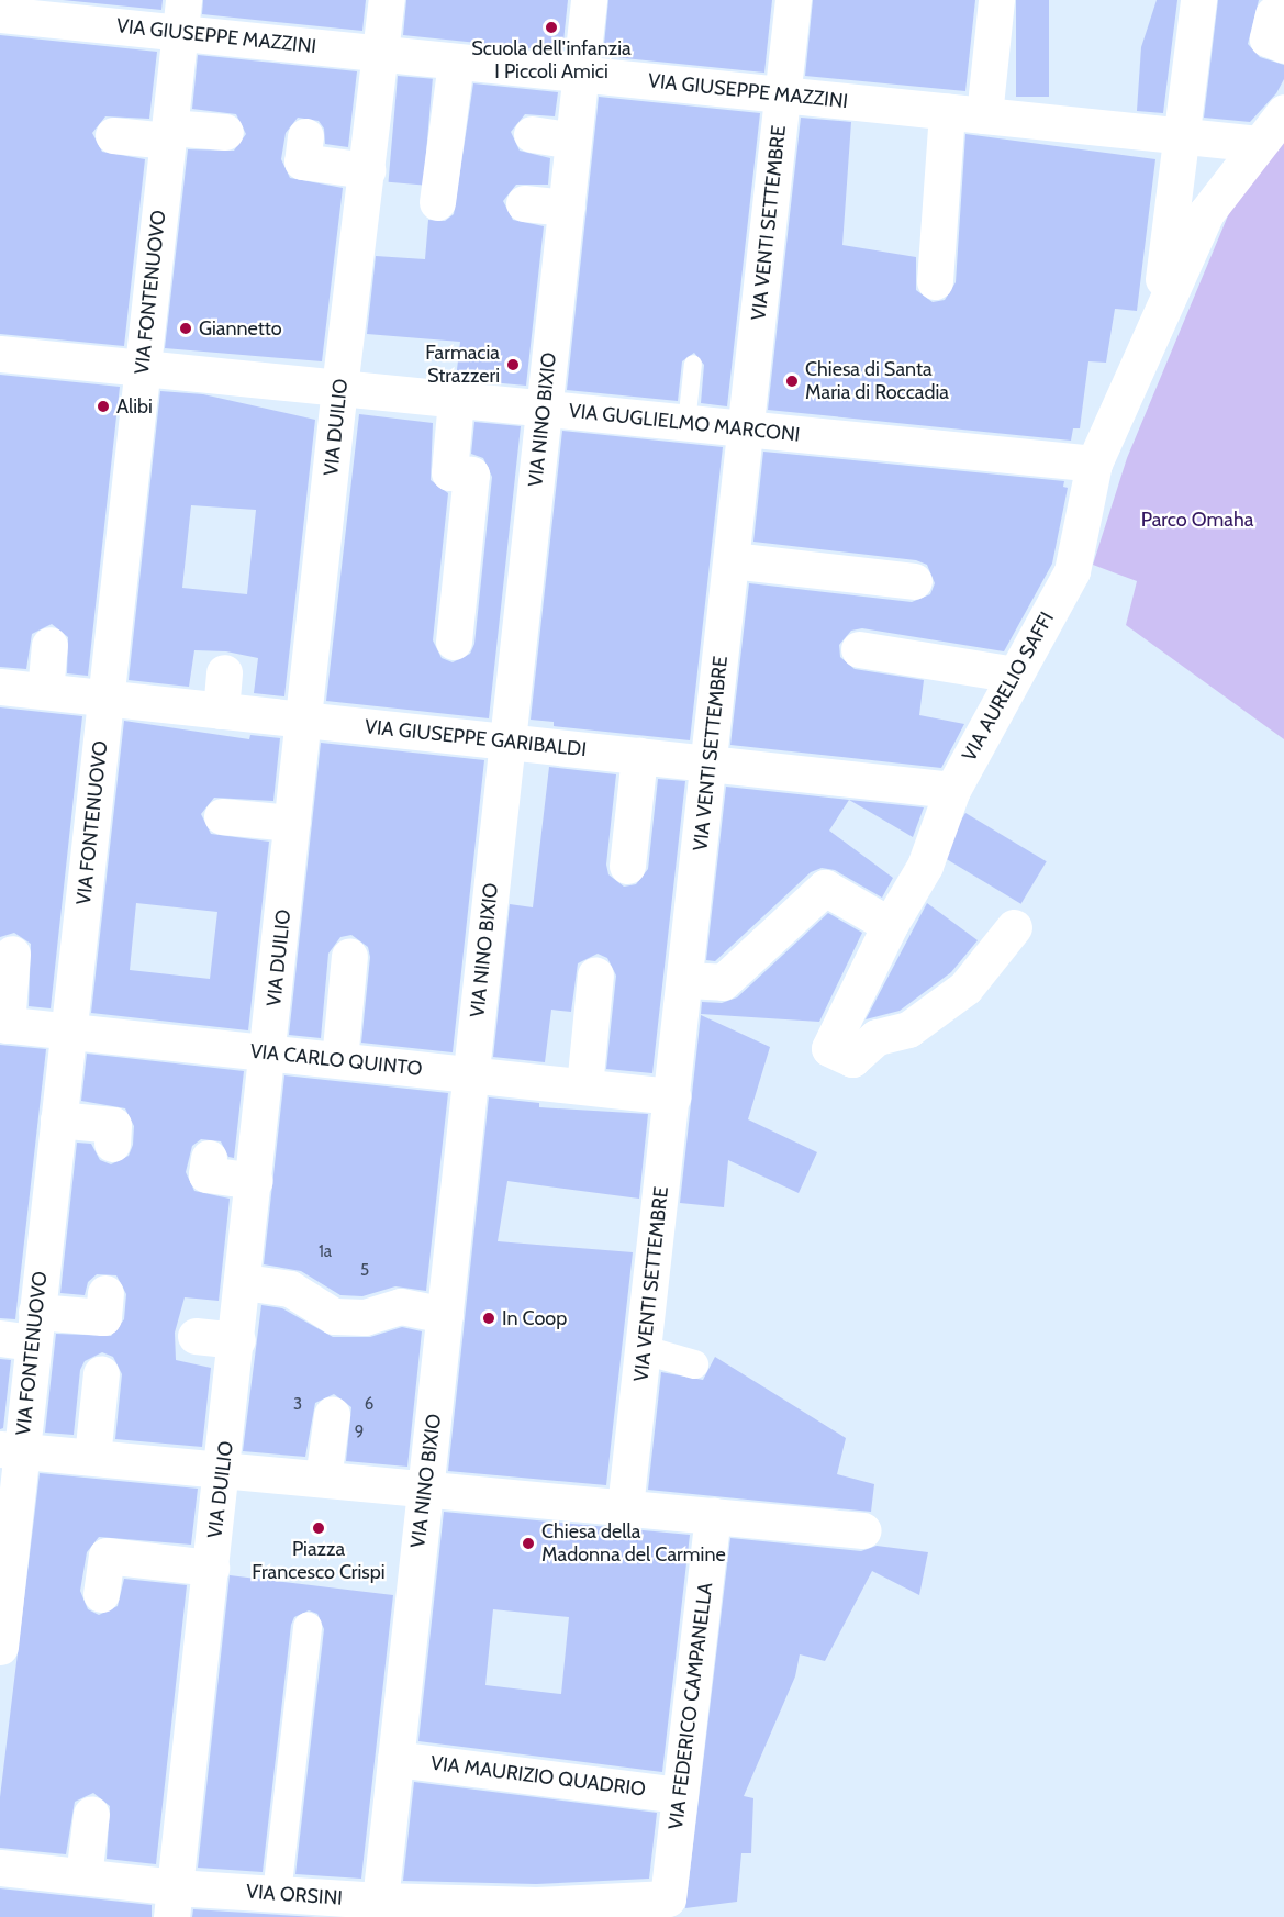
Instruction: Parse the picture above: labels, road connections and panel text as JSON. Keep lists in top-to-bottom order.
{
  "streets": {
    "street": [
      "VIA GIUSEPPE MAZZINI",
      "VIA VENTI SETTEMBRE",
      "VIA FONTENUOVO",
      "VIA NINO BIXIO",
      "VIA GUGLIELMO MARCONI",
      "VIA DUILIO",
      "VIA AURELIO SAFFI",
      "VIA GIUSEPPE GARIBALDI",
      "VIA CARLO QUINTO",
      "VIA FEDERICO CAMPANELLA",
      "VIA MAURIZIO QUADRIO",
      "VIA ORSINI"
    ]
  },
  "crossings": [
    ["VIA GIUSEPPE MAZZINI", "VIA VENTI SETTEMBRE"],
    ["VIA GIUSEPPE MAZZINI", "VIA FONTENUOVO"],
    ["VIA GIUSEPPE MAZZINI", "VIA NINO BIXIO"],
    ["VIA GIUSEPPE MAZZINI", "VIA DUILIO"],
    ["VIA GIUSEPPE MAZZINI", "VIA AURELIO SAFFI"],
    ["VIA VENTI SETTEMBRE", "VIA GUGLIELMO MARCONI"],
    ["VIA VENTI SETTEMBRE", "VIA GIUSEPPE GARIBALDI"],
    ["VIA VENTI SETTEMBRE", "VIA CARLO QUINTO"],
    ["VIA FONTENUOVO", "VIA GUGLIELMO MARCONI"],
    ["VIA FONTENUOVO", "VIA GIUSEPPE GARIBALDI"],
    ["VIA FONTENUOVO", "VIA CARLO QUINTO"],
    ["VIA NINO BIXIO", "VIA GUGLIELMO MARCONI"],
    ["VIA NINO BIXIO", "VIA GIUSEPPE GARIBALDI"],
    ["VIA NINO BIXIO", "VIA CARLO QUINTO"],
    ["VIA NINO BIXIO", "VIA MAURIZIO QUADRIO"],
    ["VIA NINO BIXIO", "VIA ORSINI"],
    ["VIA GUGLIELMO MARCONI", "VIA DUILIO"],
    ["VIA GUGLIELMO MARCONI", "VIA AURELIO SAFFI"],
    ["VIA DUILIO", "VIA GIUSEPPE GARIBALDI"],
    ["VIA DUILIO", "VIA CARLO QUINTO"],
    ["VIA DUILIO", "VIA ORSINI"],
    ["VIA AURELIO SAFFI", "VIA GIUSEPPE GARIBALDI"],
    ["VIA FEDERICO CAMPANELLA", "VIA MAURIZIO QUADRIO"],
    ["VIA FEDERICO CAMPANELLA", "VIA ORSINI"]
  ],
  "parks": ["Parco Omaha"],
  "places": [
    "Scuola dell'infanzia I Piccoli Amici",
    "Giannetto",
    "Farmacia Strazzeri",
    "Chiesa di Santa Maria di Roccadia",
    "Alibi",
    "In Coop",
    "Piazza Francesco Crispi",
    "Chiesa della Madonna del Carmine"
  ],
  "house_numbers": [
    "1a",
    "5",
    "3",
    "6",
    "9"
  ]
}
